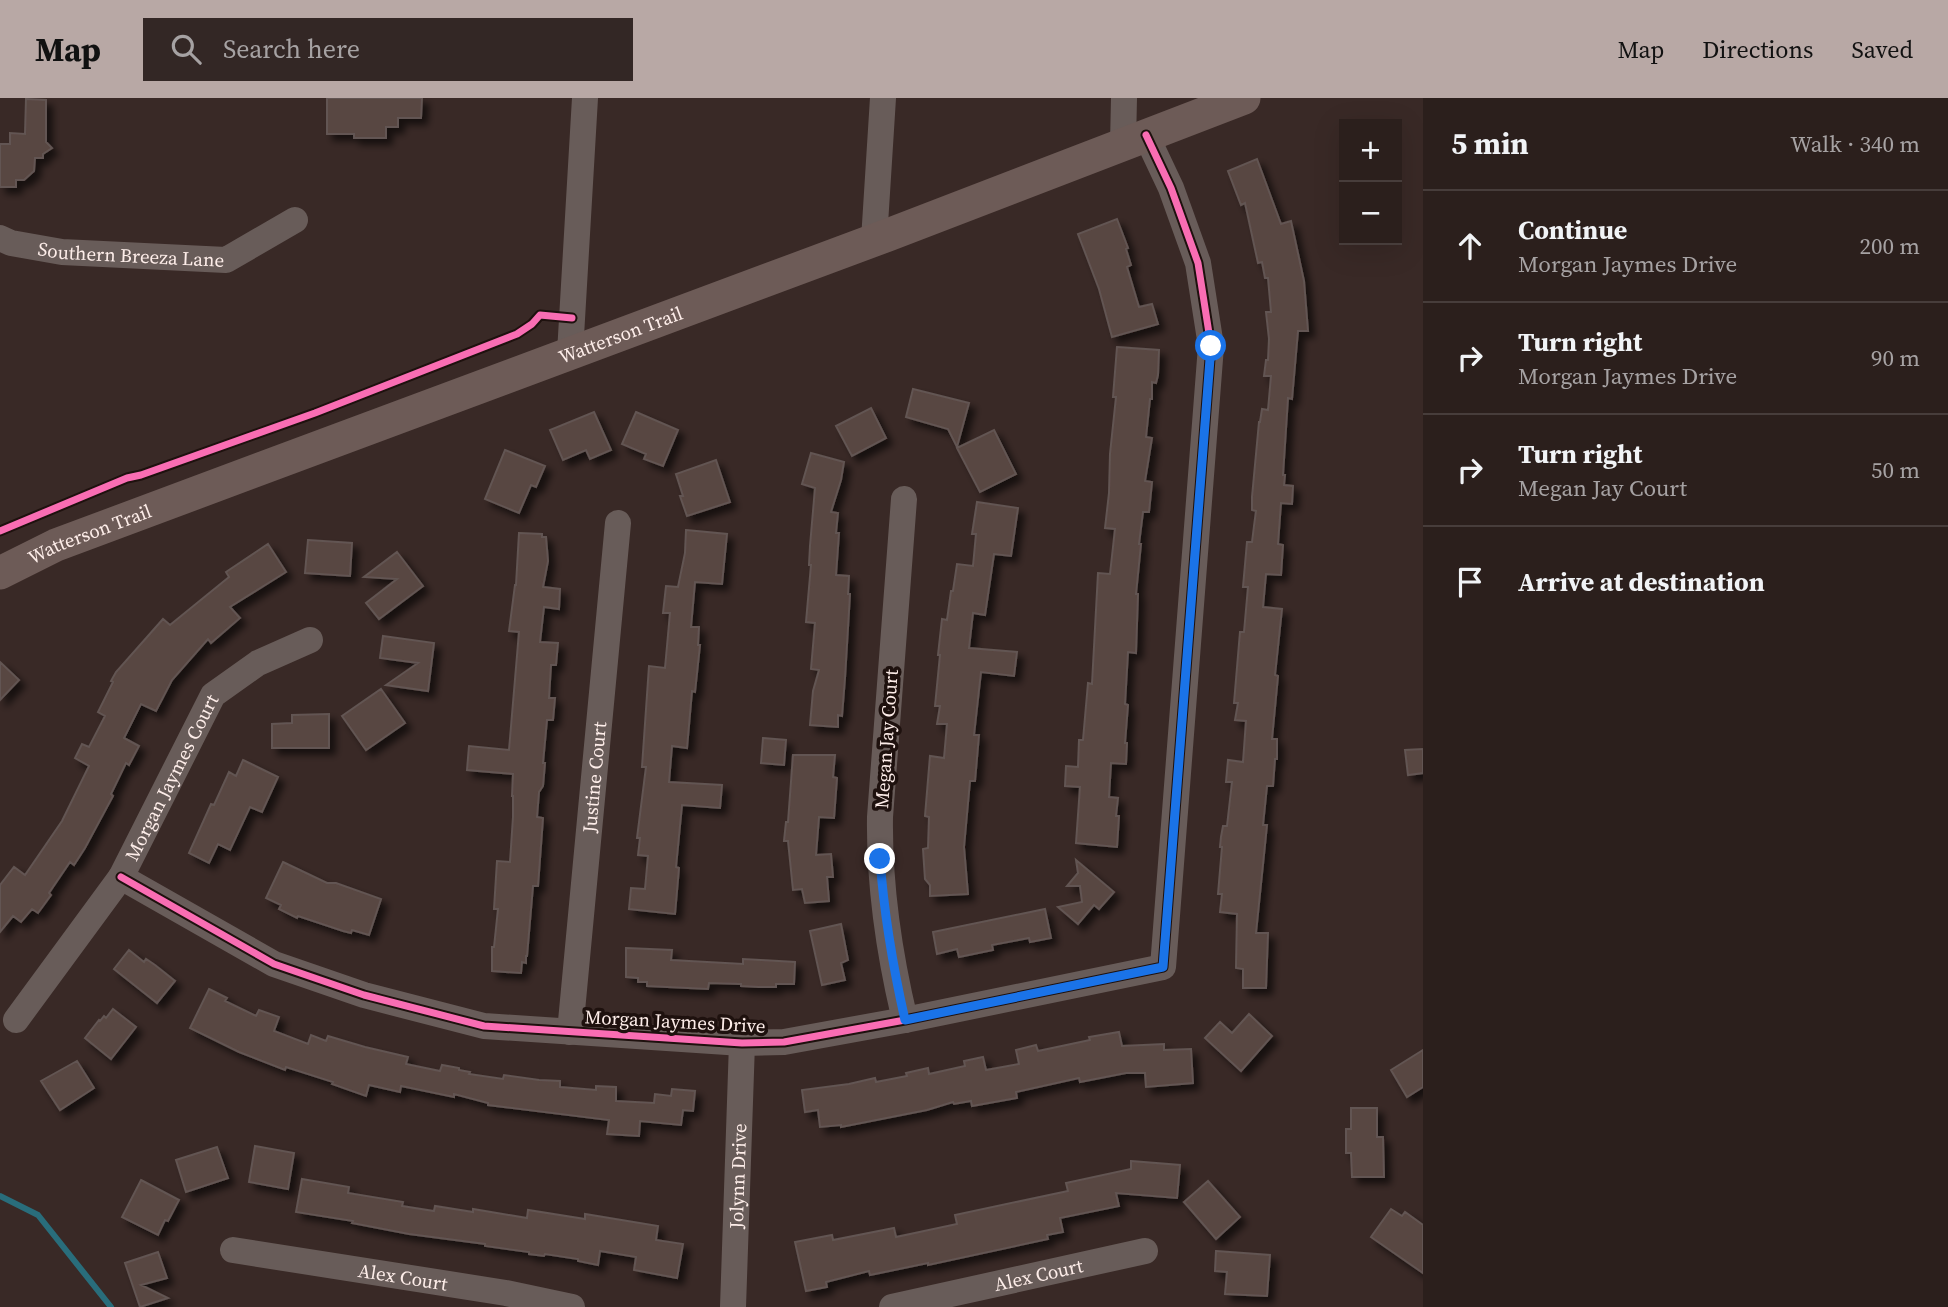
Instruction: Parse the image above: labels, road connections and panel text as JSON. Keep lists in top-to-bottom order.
{
  "streets": {
    "main road": ["Watterson Trail"],
    "street": [
      "Southern Breeza Lane",
      "Megan Jay Court",
      "Justine Court",
      "Morgan Jaymes Court",
      "Morgan Jaymes Drive",
      "Jolynn Drive",
      "Alex Court"
    ]
  },
  "crossings": [
    ["Watterson Trail", "Morgan Jaymes Drive"],
    ["Megan Jay Court", "Morgan Jaymes Drive"],
    ["Justine Court", "Morgan Jaymes Drive"],
    ["Morgan Jaymes Court", "Morgan Jaymes Drive"],
    ["Morgan Jaymes Drive", "Jolynn Drive"]
  ],
  "page": {
    "header": "Map",
    "search": "Search here",
    "nav": ["Map", "Directions", "Saved"],
    "heading": ["5 min", "Walk · 340 m"],
    "map_buttons": ["+", "−"],
    "list": [
      ["Continue", "Morgan Jaymes Drive", "200 m"],
      ["Turn right", "Morgan Jaymes Drive", "90 m"],
      ["Turn right", "Megan Jay Court", "50 m"],
      "Arrive at destination"
    ]
  }
}
